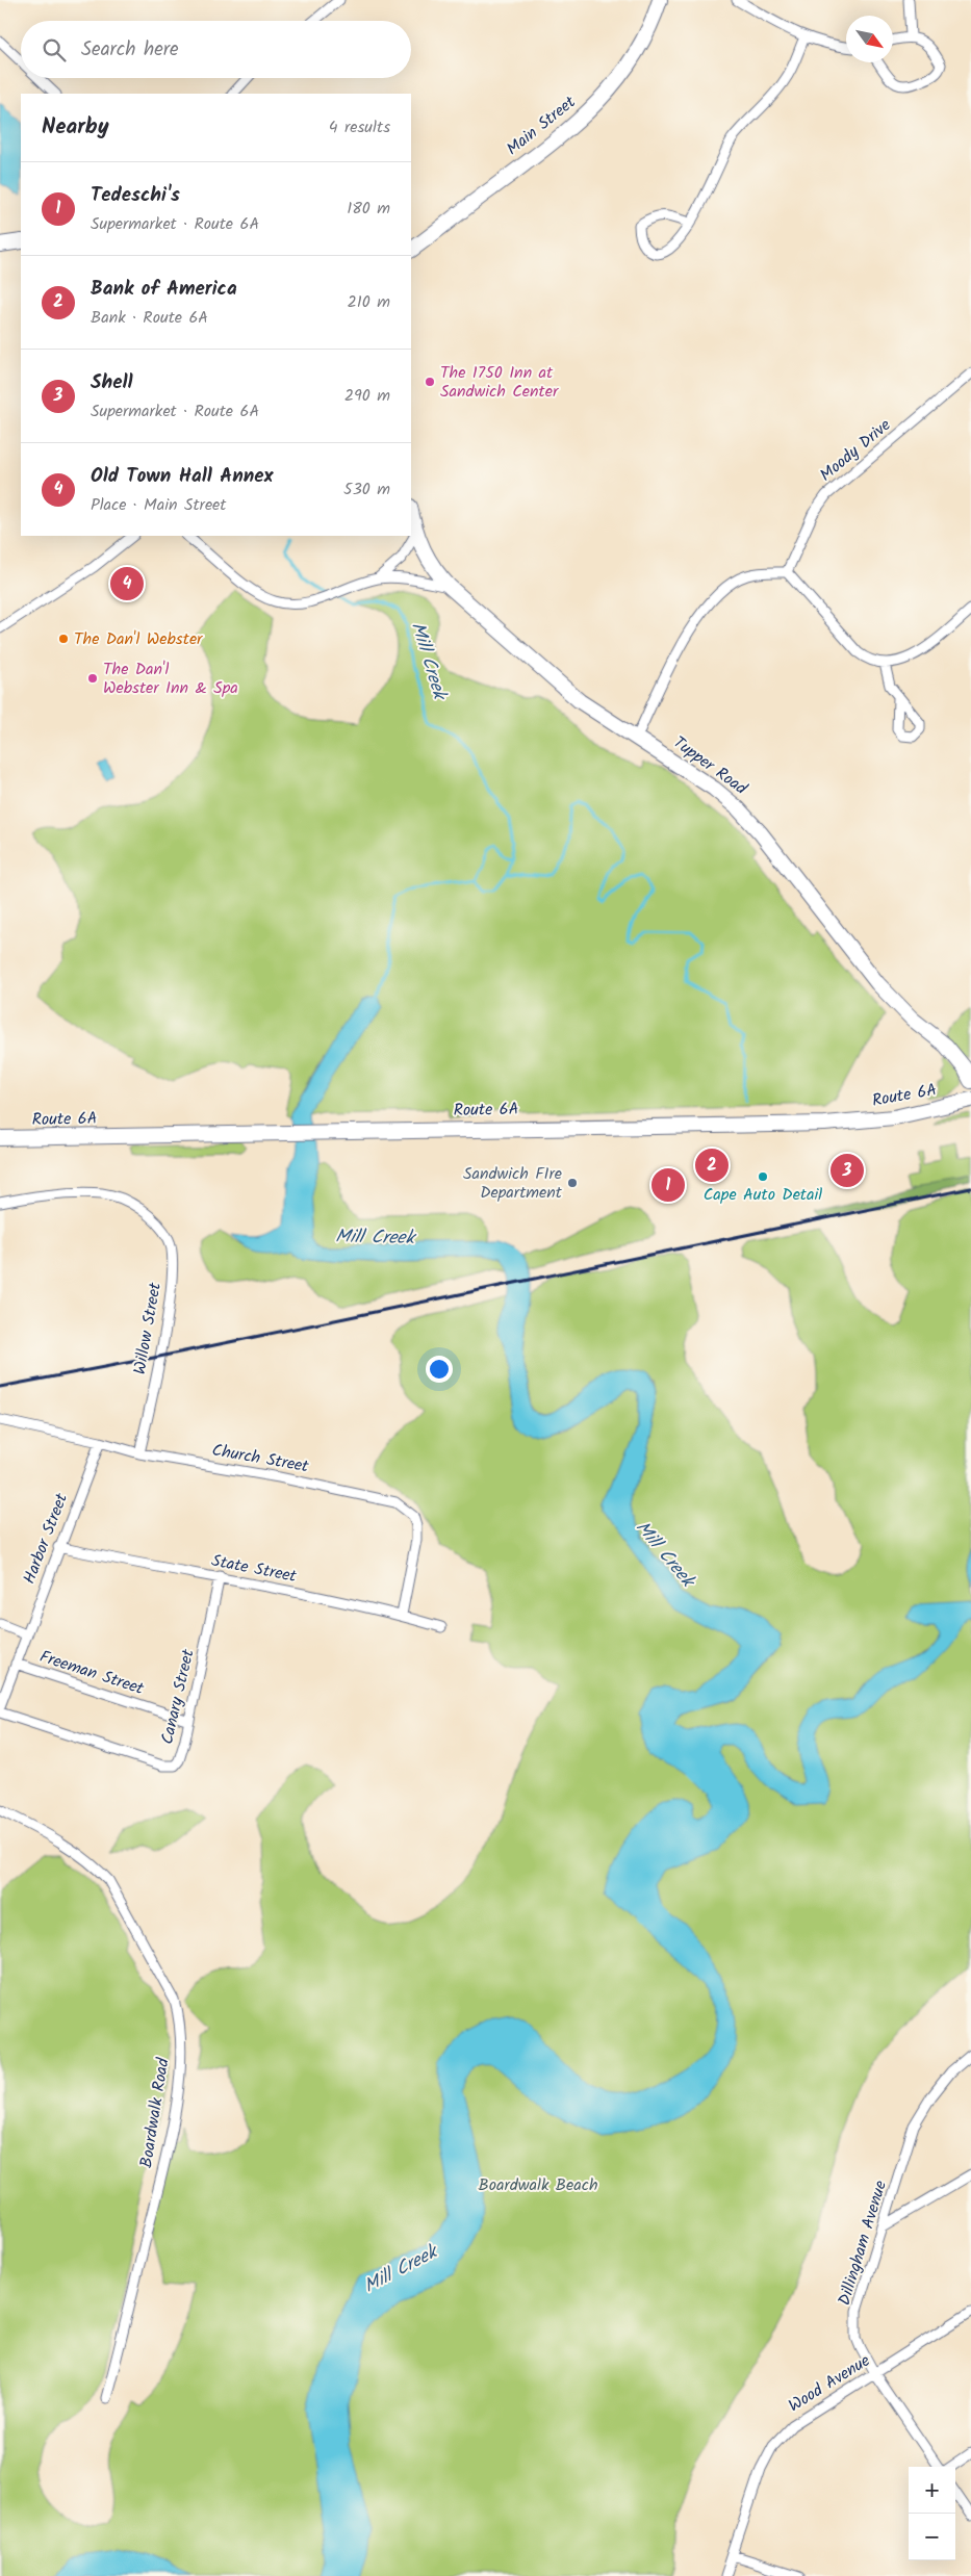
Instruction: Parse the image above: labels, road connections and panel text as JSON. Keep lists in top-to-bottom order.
{
  "streets": {
    "main road": ["Main Street", "Tupper Road", "Route 6A"],
    "street": [
      "Moody Drive",
      "Willow Street",
      "Church Street",
      "Harbor Street",
      "State Street",
      "Freeman Street",
      "Canary Street",
      "Boardwalk Road",
      "Dillingham Avenue",
      "Wood Avenue"
    ]
  },
  "crossings": [
    ["Willow Street", "Church Street"],
    ["Church Street", "Harbor Street"],
    ["Church Street", "State Street"],
    ["Harbor Street", "State Street"],
    ["Harbor Street", "Freeman Street"],
    ["State Street", "Canary Street"],
    ["Freeman Street", "Canary Street"],
    ["Dillingham Avenue", "Wood Avenue"]
  ],
  "water": ["Mill Creek"],
  "parks": ["Boardwalk Beach"],
  "places": [
    "The 1750 Inn at Sandwich Center",
    "The Dan'l Webster",
    "The Dan'l Webster Inn & Spa",
    "Cape Auto Detail",
    "Sandwich FIre Department"
  ],
  "north": "bottom right",
  "page": {
    "search": "Search here",
    "heading": ["Nearby", "4 results"],
    "list": [
      {
        "mark": "1",
        "name": "Tedeschi's",
        "note": "Supermarket · Route 6A",
        "value": "180 m"
      },
      {
        "mark": "2",
        "name": "Bank of America",
        "note": "Bank · Route 6A",
        "value": "210 m"
      },
      {
        "mark": "3",
        "name": "Shell",
        "note": "Supermarket · Route 6A",
        "value": "290 m"
      },
      {
        "mark": "4",
        "name": "Old Town Hall Annex",
        "note": "Place · Main Street",
        "value": "530 m"
      }
    ],
    "pins": [
      "4",
      "2",
      "3",
      "1"
    ],
    "map_buttons": ["+", "−"]
  }
}
